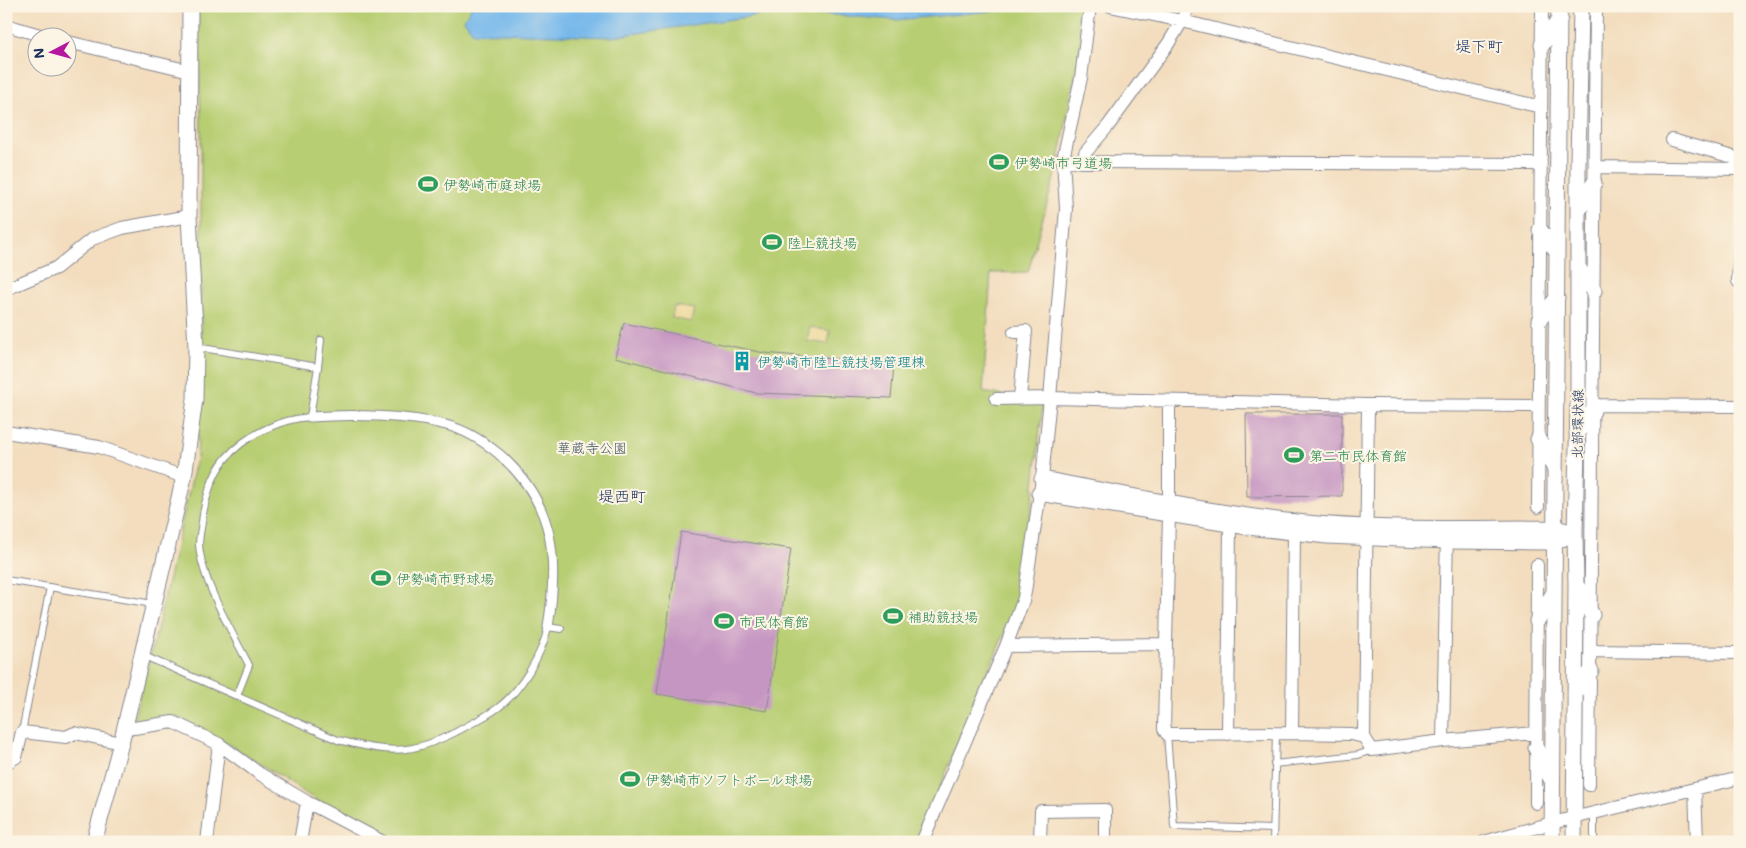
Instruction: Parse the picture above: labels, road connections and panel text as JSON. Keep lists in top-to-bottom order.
{
  "streets": {
    "street": ["北部環状線"]
  },
  "districts": ["堤下町", "堤西町"],
  "parks": ["華蔵寺公園"],
  "places": {
    "sports": [
      "伊勢崎市弓道場",
      "伊勢崎市庭球場",
      "陸上競技場",
      "第二市民体育館",
      "伊勢崎市野球場",
      "補助競技場",
      "市民体育館",
      "伊勢崎市ソフトボール球場"
    ],
    "building": ["伊勢崎市陸上競技場管理棟"]
  },
  "north": "left"
}
